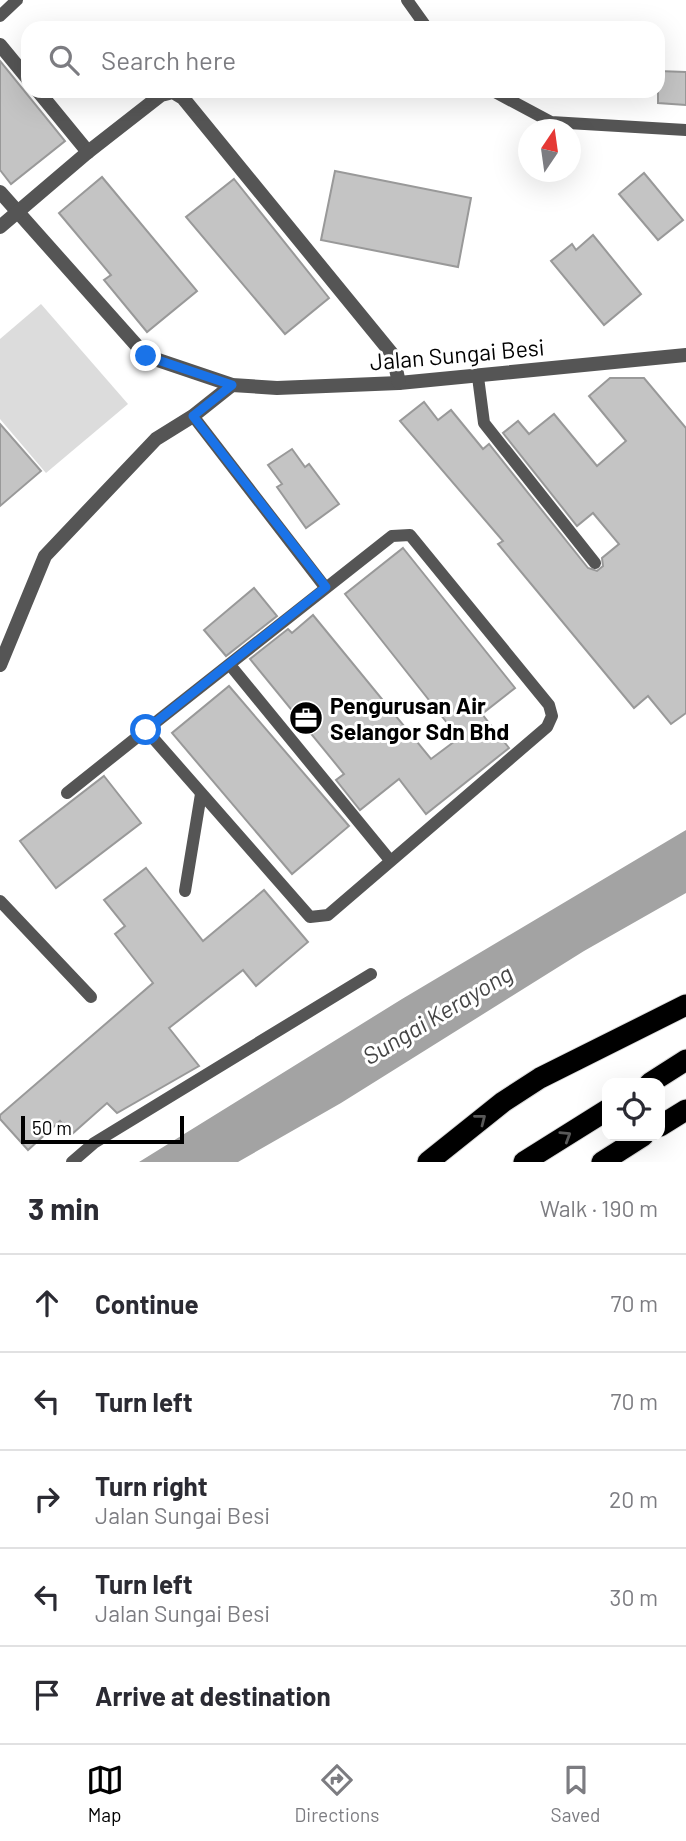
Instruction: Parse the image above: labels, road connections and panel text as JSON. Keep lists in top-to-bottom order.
{
  "streets": {
    "street": ["Jalan Sungai Besi"]
  },
  "water": ["Sungai Kerayong"],
  "places": {
    "office": ["Pengurusan Air Selangor Sdn Bhd"]
  },
  "scale_bar": "50 m",
  "north": "top",
  "page": {
    "search": "Search here",
    "scale": "50 m",
    "heading": ["3 min", "Walk · 190 m"],
    "list": [
      ["Continue", "70 m"],
      ["Turn left", "70 m"],
      ["Turn right", "Jalan Sungai Besi", "20 m"],
      ["Turn left", "Jalan Sungai Besi", "30 m"],
      "Arrive at destination"
    ],
    "nav": ["Map", "Directions", "Saved"]
  }
}
